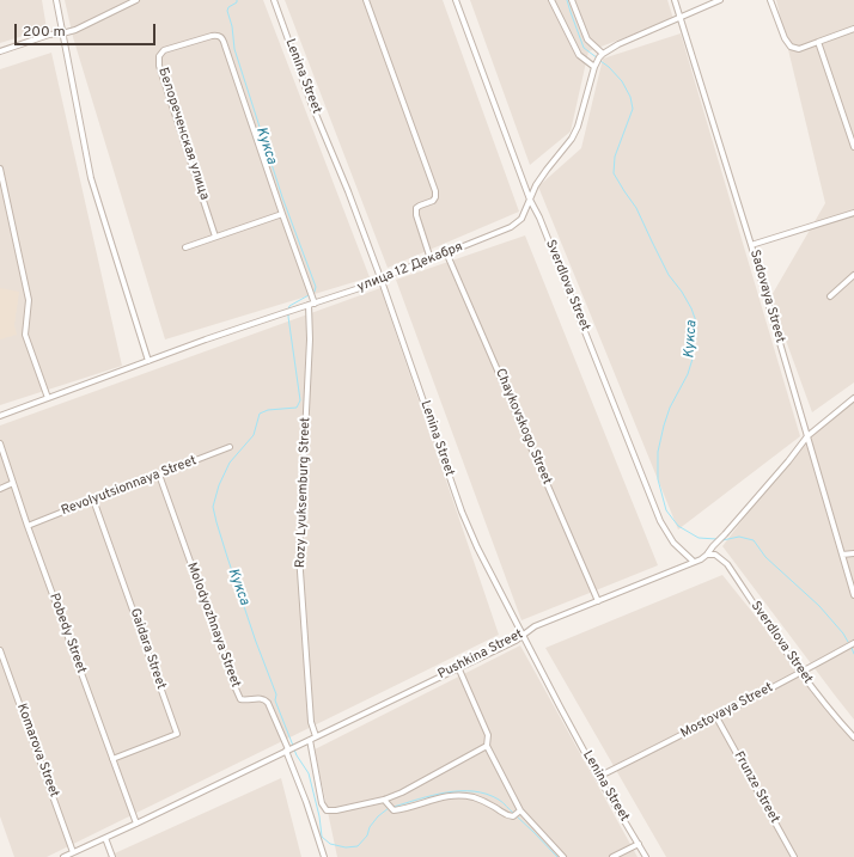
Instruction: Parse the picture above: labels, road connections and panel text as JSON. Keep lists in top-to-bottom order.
{
  "streets": {
    "street": [
      "Lenina Street",
      "Белореченская улица",
      "улица 12 Декабря",
      "Sverdlova Street",
      "Sadovaya Street",
      "Chaykovskogo Street",
      "Revolyutsionnaya Street",
      "Rozy Lyuksemburg Street",
      "Molodyozhnaya Street",
      "Pobedy Street",
      "Gaidara Street",
      "Pushkina Street",
      "Mostovaya Street",
      "Komarova Street",
      "Frunze Street"
    ]
  },
  "crossings": [
    ["Lenina Street", "улица 12 Декабря"],
    ["Lenina Street", "Pushkina Street"],
    ["Lenina Street", "Mostovaya Street"],
    ["Белореченская улица", "улица 12 Декабря"],
    ["Белореченская улица", "Rozy Lyuksemburg Street"],
    ["улица 12 Декабря", "Sverdlova Street"],
    ["улица 12 Декабря", "Chaykovskogo Street"],
    ["улица 12 Декабря", "Rozy Lyuksemburg Street"],
    ["Sverdlova Street", "Pushkina Street"],
    ["Sverdlova Street", "Mostovaya Street"],
    ["Sadovaya Street", "Pushkina Street"],
    ["Chaykovskogo Street", "Pushkina Street"],
    ["Revolyutsionnaya Street", "Molodyozhnaya Street"],
    ["Revolyutsionnaya Street", "Pobedy Street"],
    ["Revolyutsionnaya Street", "Gaidara Street"],
    ["Rozy Lyuksemburg Street", "Pushkina Street"],
    ["Molodyozhnaya Street", "Pushkina Street"],
    ["Pobedy Street", "Gaidara Street"],
    ["Pobedy Street", "Pushkina Street"],
    ["Pushkina Street", "Komarova Street"],
    ["Mostovaya Street", "Frunze Street"]
  ],
  "water": ["Кукса"],
  "scale_bar": "200 m"
}
